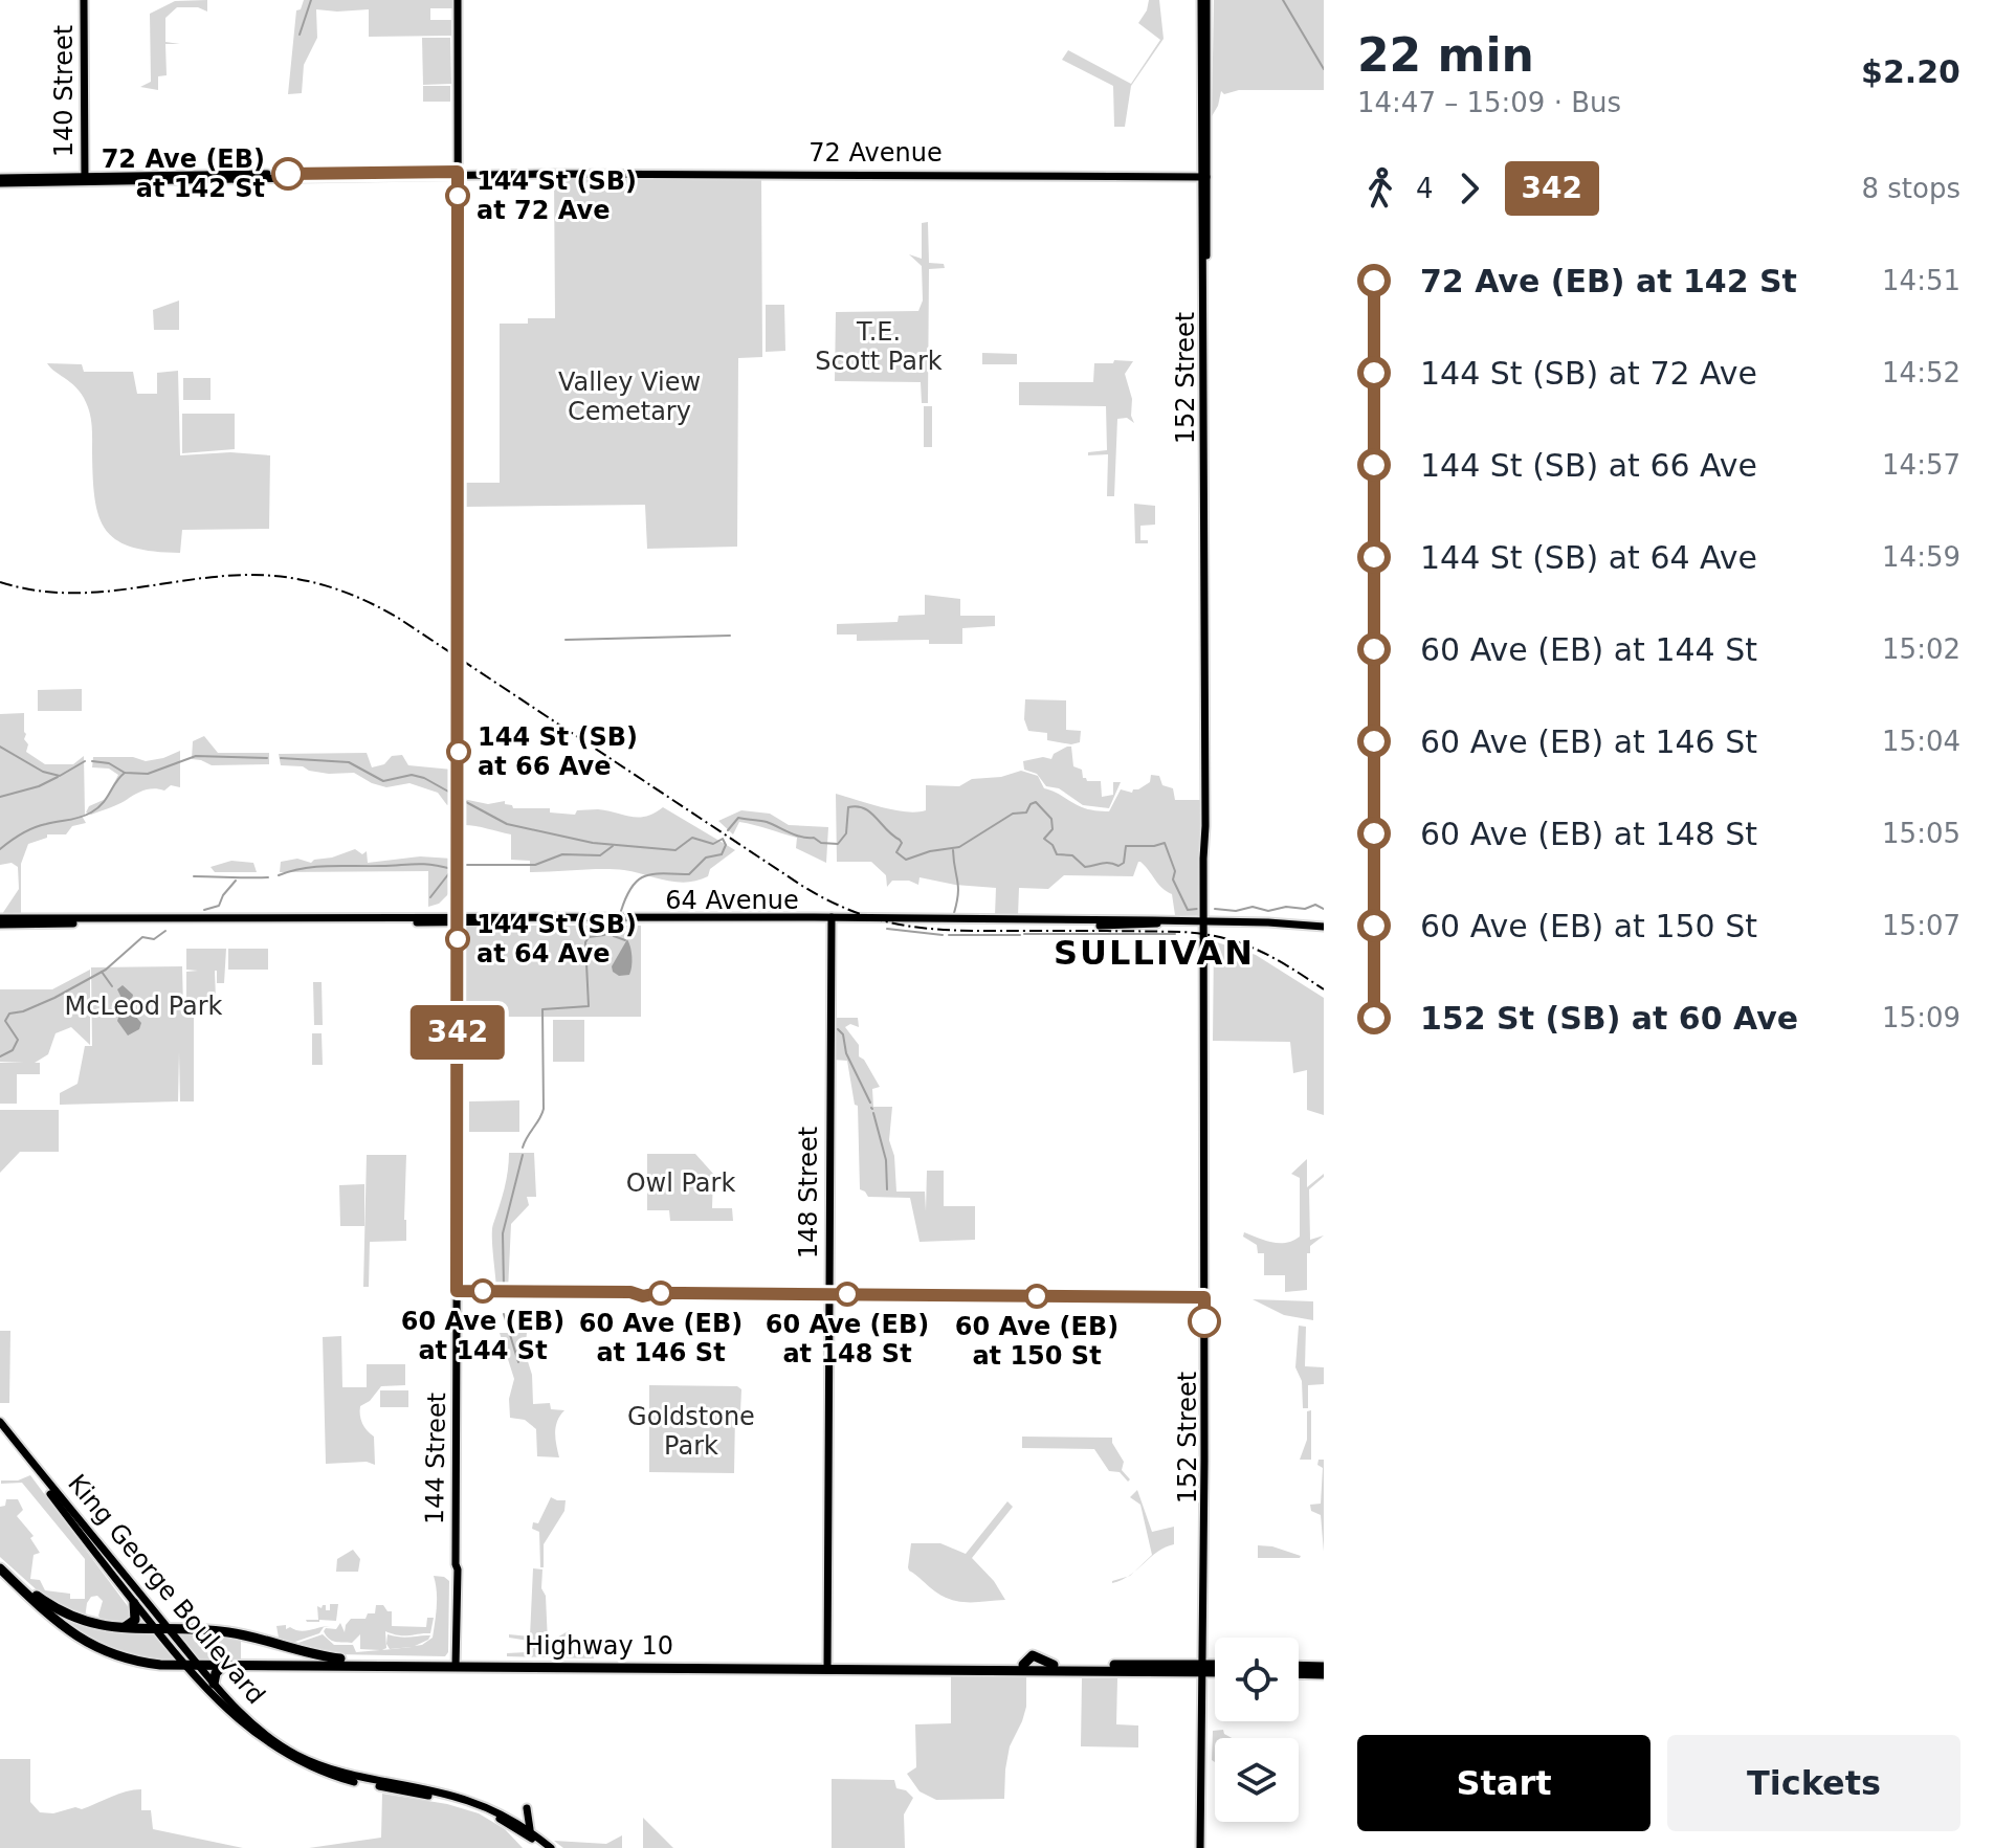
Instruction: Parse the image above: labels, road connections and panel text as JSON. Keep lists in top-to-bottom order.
{
  "streets": {
    "highway": ["Highway 10"],
    "main road": [
      "140 Street",
      "72 Avenue",
      "152 Street",
      "64 Avenue",
      "148 Street",
      "144 Street",
      "King George Boulevard"
    ]
  },
  "crossings": [
    ["140 Street", "72 Avenue"],
    ["72 Avenue", "152 Street"],
    ["72 Avenue", "144 Street"],
    ["152 Street", "64 Avenue"],
    ["152 Street", "Highway 10"],
    ["64 Avenue", "148 Street"],
    ["64 Avenue", "144 Street"],
    ["148 Street", "Highway 10"],
    ["144 Street", "Highway 10"],
    ["King George Boulevard", "Highway 10"]
  ],
  "districts": ["SULLIVAN"],
  "parks": [
    "T.E. Scott Park",
    "Valley View Cemetary",
    "McLeod Park",
    "Owl Park",
    "Goldstone Park"
  ],
  "places": [
    "72 Ave (EB) at 142 St",
    "144 St (SB) at 72 Ave",
    "144 St (SB) at 66 Ave",
    "144 St (SB) at 64 Ave",
    "60 Ave (EB) at 144 St",
    "60 Ave (EB) at 146 St",
    "60 Ave (EB) at 148 St",
    "60 Ave (EB) at 150 St"
  ],
  "lines": ["bus line 342"],
  "page": {
    "on_map": "342",
    "heading": ["22 min", "14:47 – 15:09 · Bus", "$2.20"],
    "legs": ["4", "342", "8 stops"],
    "list": [
      {
        "name": "72 Ave (EB) at 142 St",
        "value": "14:51"
      },
      {
        "name": "144 St (SB) at 72 Ave",
        "value": "14:52"
      },
      {
        "name": "144 St (SB) at 66 Ave",
        "value": "14:57"
      },
      {
        "name": "144 St (SB) at 64 Ave",
        "value": "14:59"
      },
      {
        "name": "60 Ave (EB) at 144 St",
        "value": "15:02"
      },
      {
        "name": "60 Ave (EB) at 146 St",
        "value": "15:04"
      },
      {
        "name": "60 Ave (EB) at 148 St",
        "value": "15:05"
      },
      {
        "name": "60 Ave (EB) at 150 St",
        "value": "15:07"
      },
      {
        "name": "152 St (SB) at 60 Ave",
        "value": "15:09"
      }
    ],
    "buttons": ["Start", "Tickets"]
  }
}
